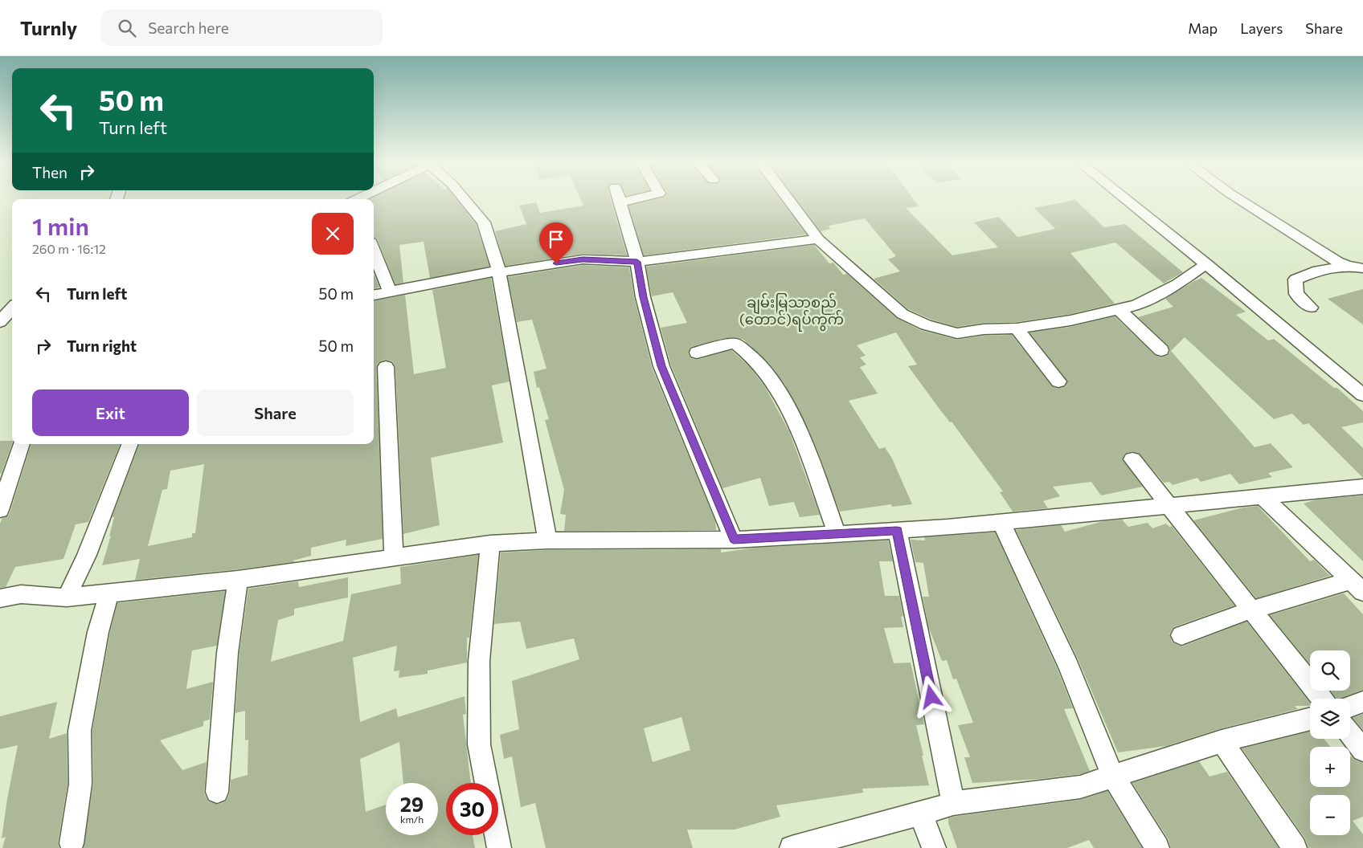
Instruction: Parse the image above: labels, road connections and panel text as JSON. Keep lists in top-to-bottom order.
{
  "districts": ["ချမ်းမြသာစည် (တောင်)ရပ်ကွက်"],
  "page": {
    "header": "Turnly",
    "search": "Search here",
    "nav": ["Map", "Layers", "Share"],
    "turn": ["50 m", "Turn left"],
    "then": "Then",
    "heading": ["1 min", "260 m · 16:12"],
    "list": [
      {
        "name": "Turn left",
        "value": "50 m"
      },
      {
        "name": "Turn right",
        "value": "50 m"
      }
    ],
    "buttons": ["Exit", "Share"],
    "map_buttons": ["+", "−"],
    "speed": "29 km/h",
    "limit": "30"
  }
}
